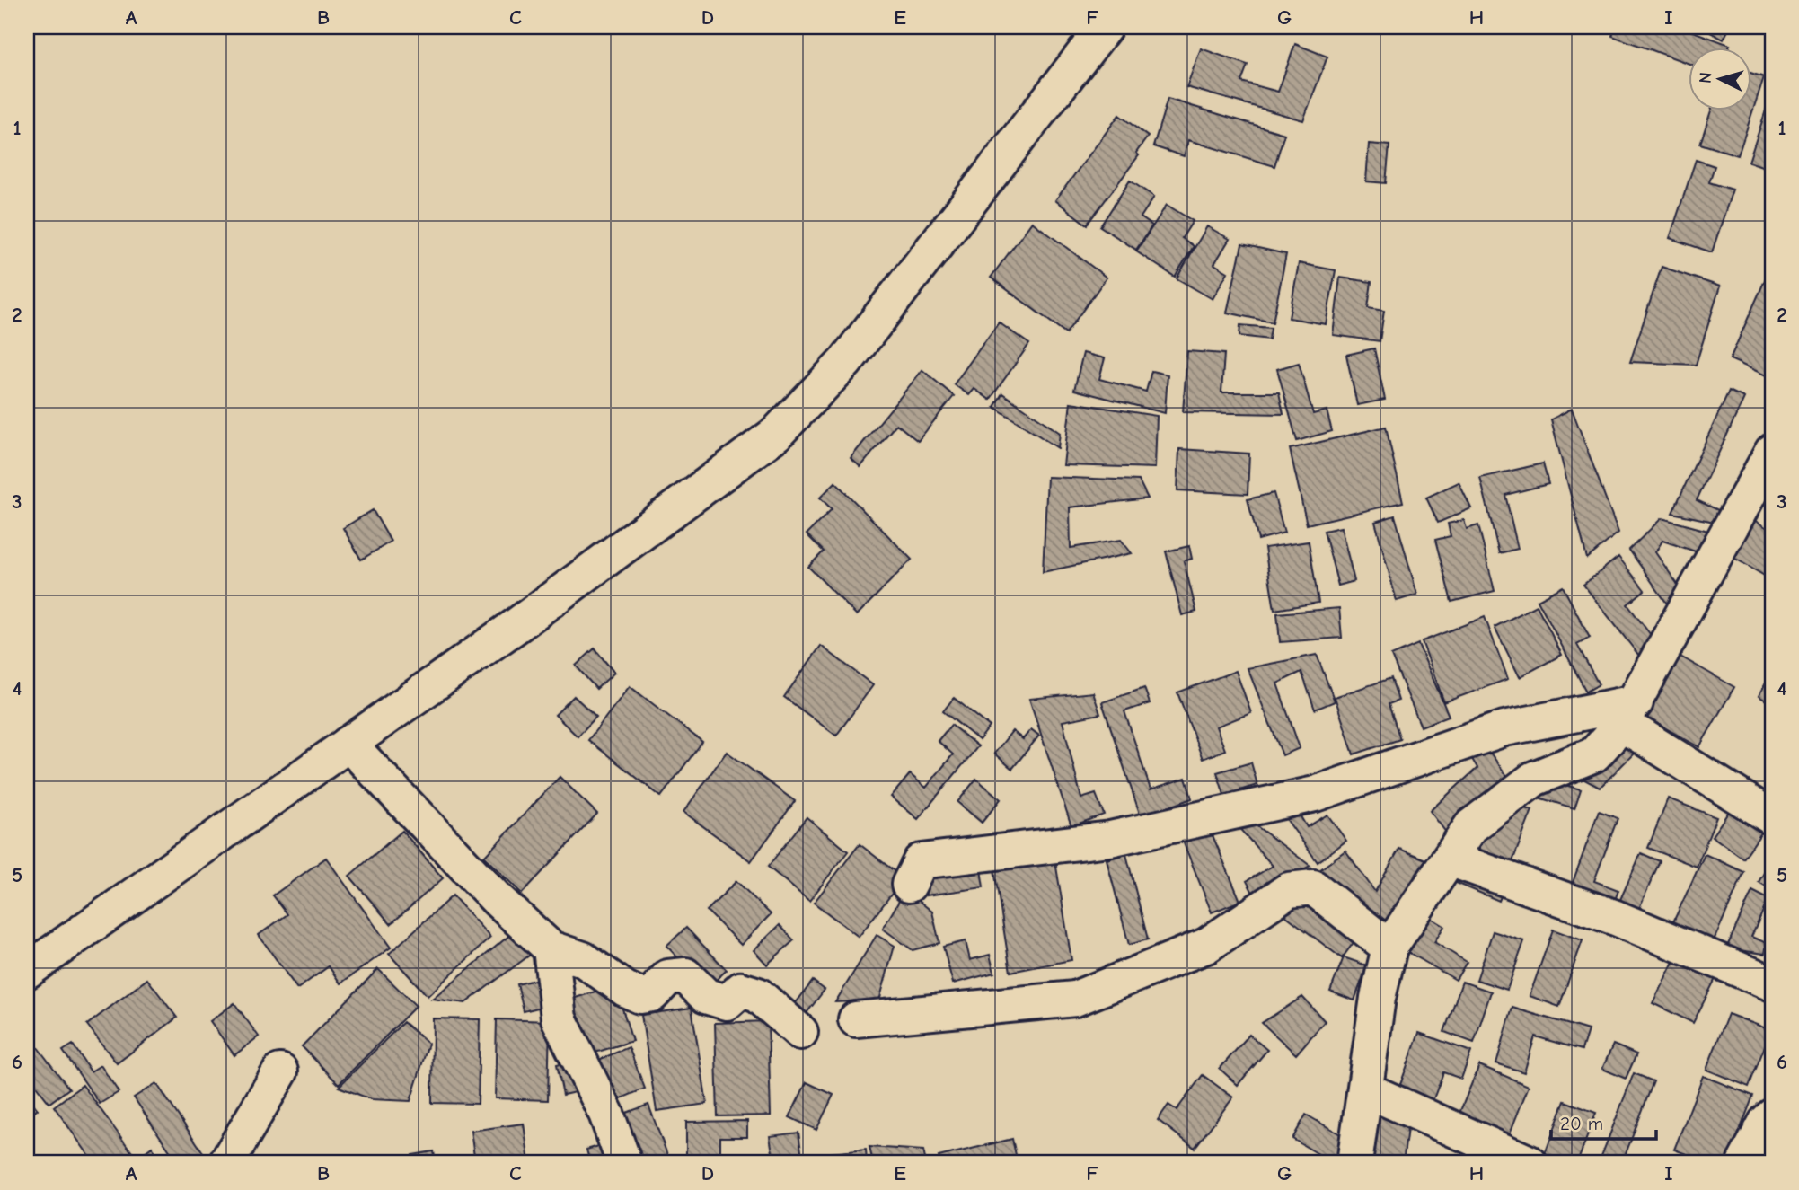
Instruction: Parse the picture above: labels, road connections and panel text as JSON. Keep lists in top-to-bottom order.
{
  "scale_bar": "20 m",
  "north": "left",
  "grid": {
    "columns": [
      "A",
      "B",
      "C",
      "D",
      "E",
      "F",
      "G",
      "H",
      "I"
    ],
    "rows": [
      "1",
      "2",
      "3",
      "4",
      "5",
      "6"
    ]
  }
}
